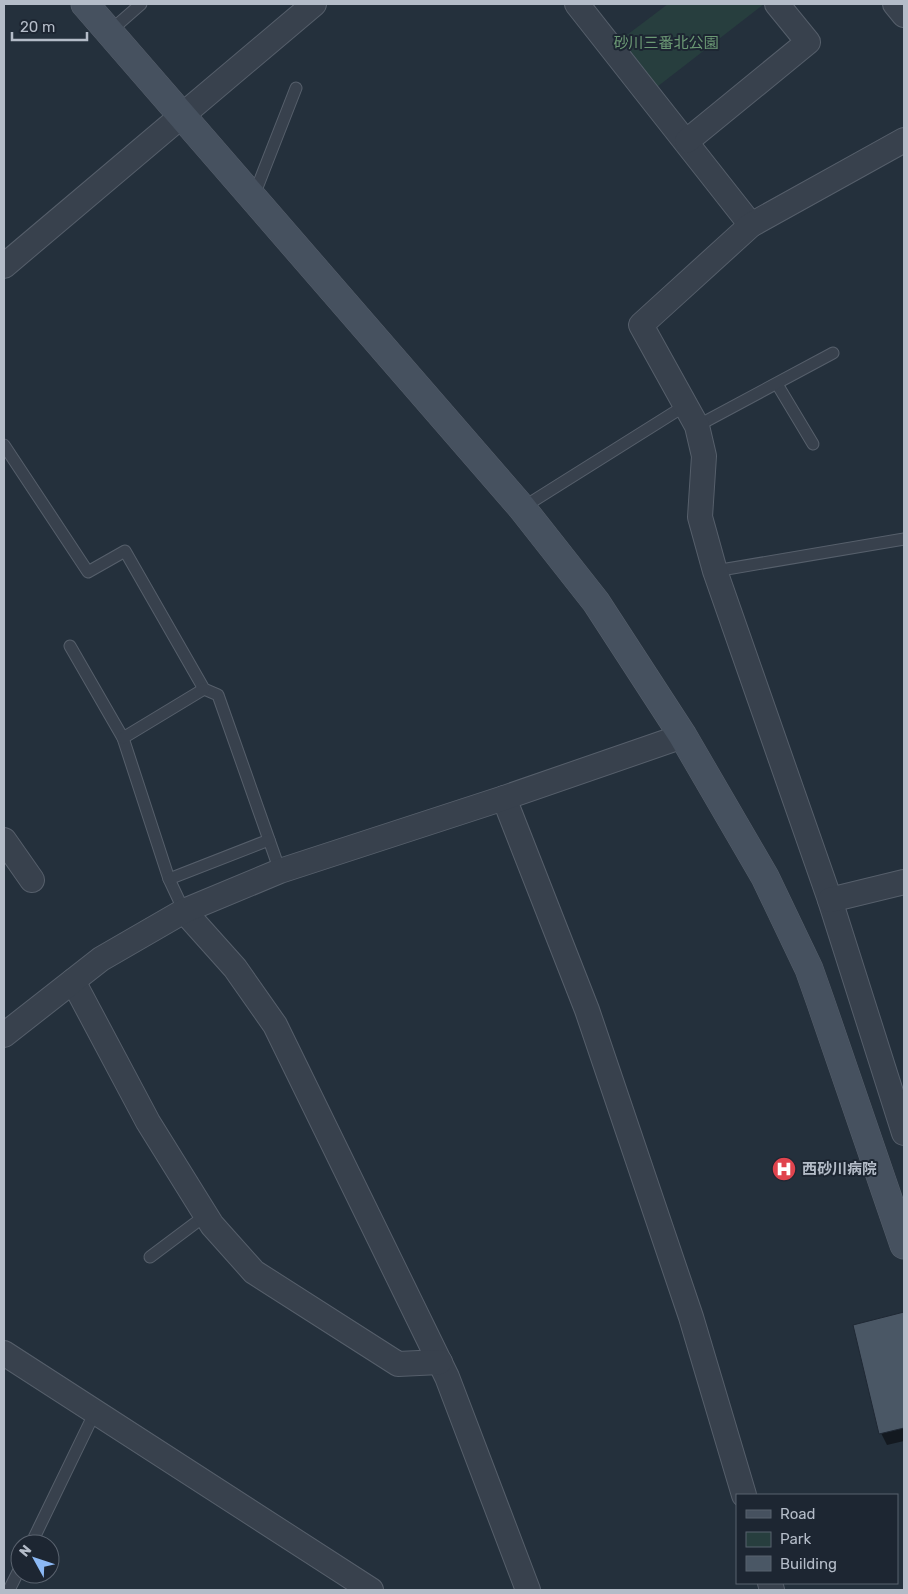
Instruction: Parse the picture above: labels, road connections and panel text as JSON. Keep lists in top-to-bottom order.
{
  "parks": ["砂川三番北公園"],
  "places": {
    "hospital": ["西砂川病院"]
  },
  "legend": ["Road", "Park", "Building"],
  "scale_bar": "20 m",
  "north": "top left"
}
